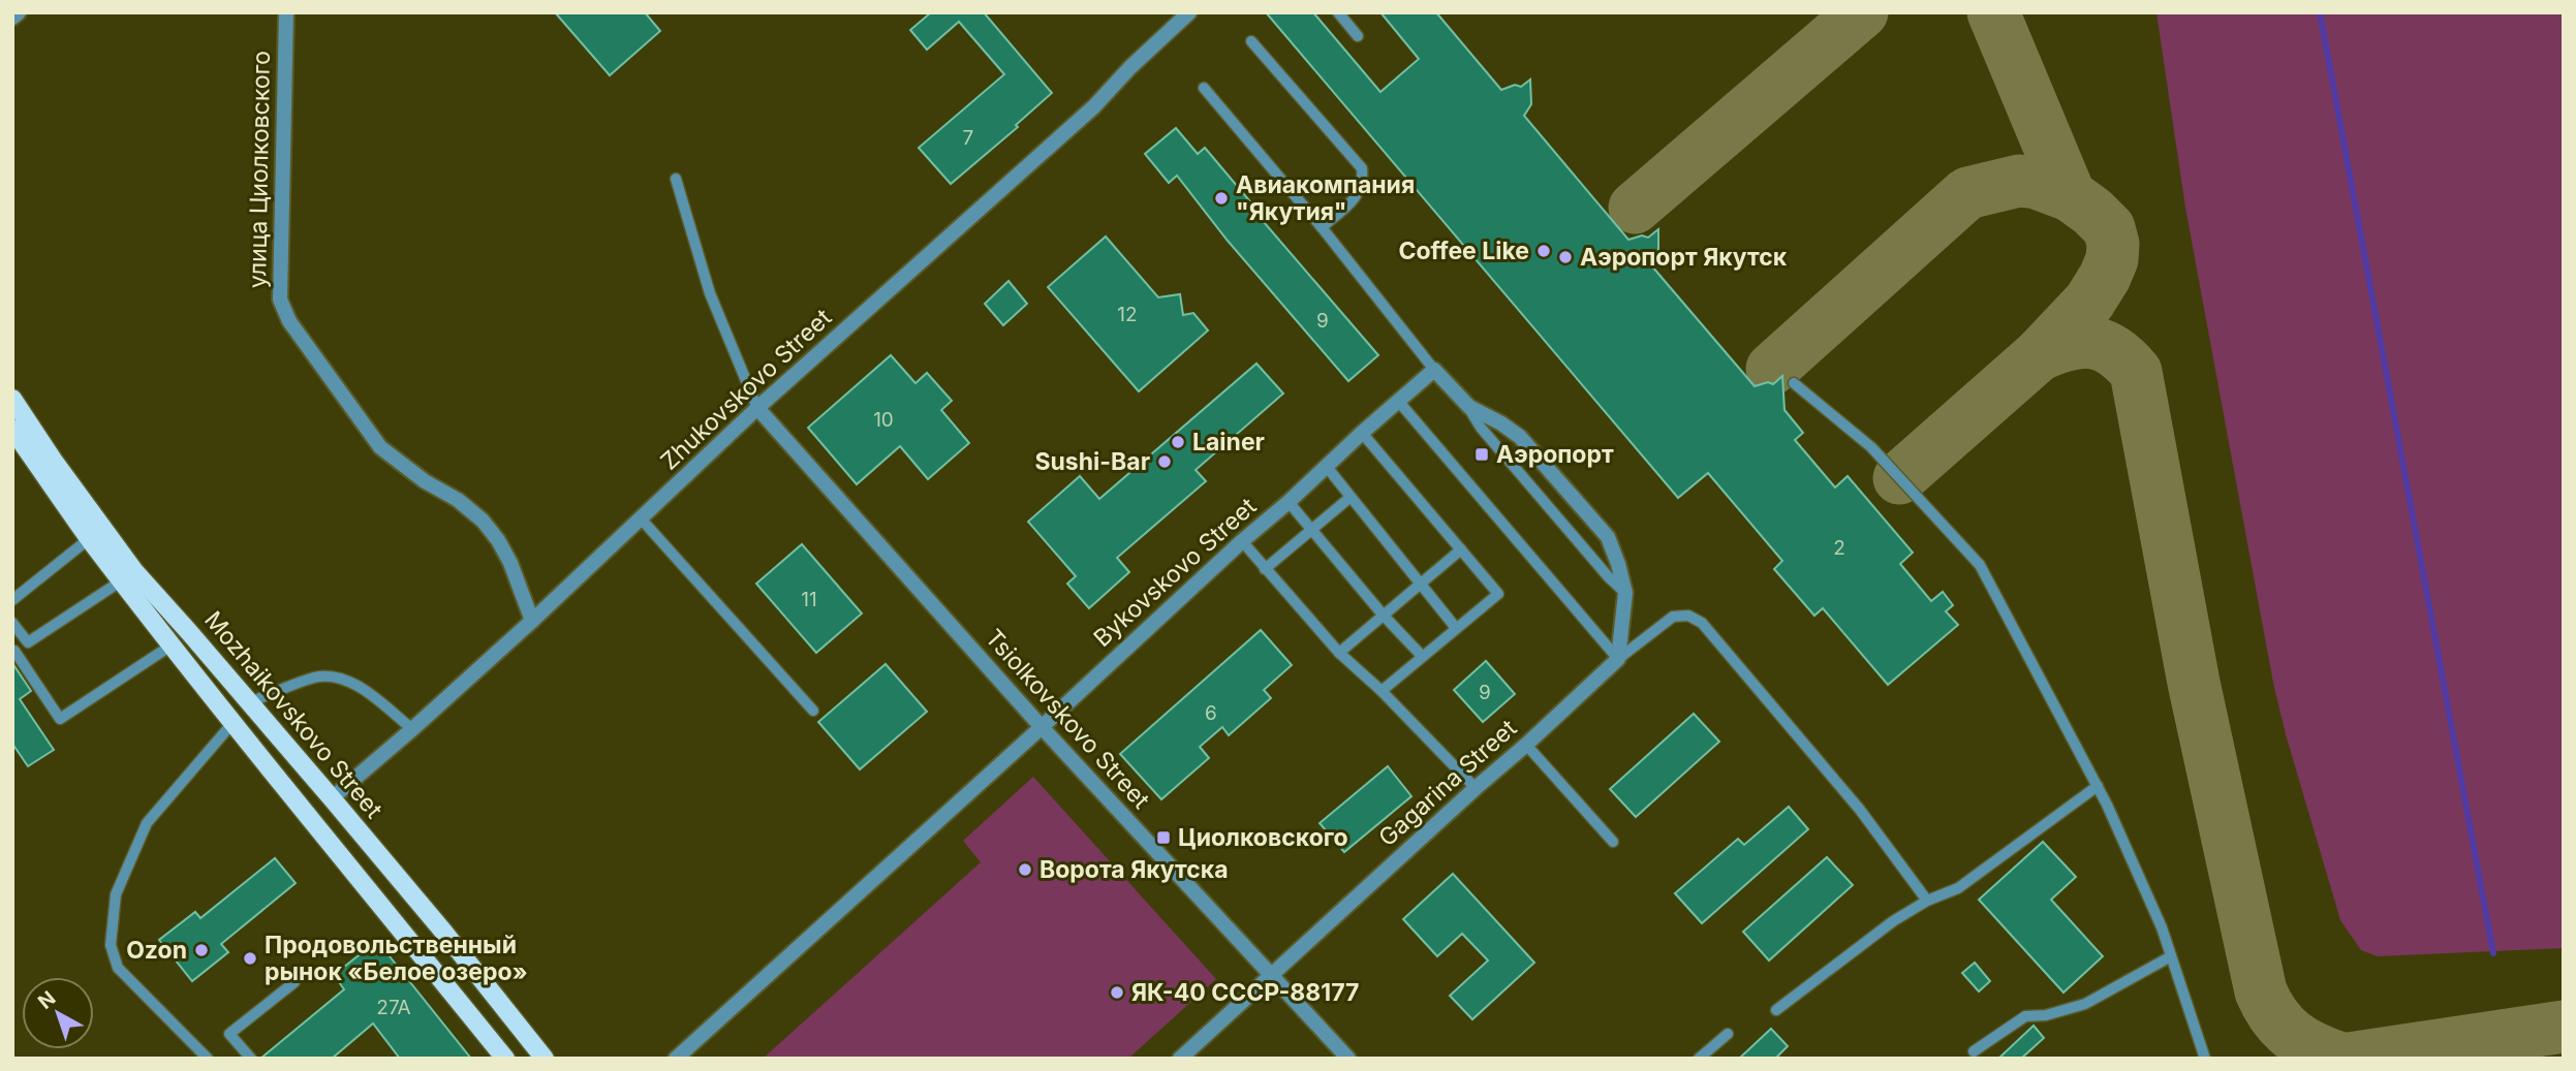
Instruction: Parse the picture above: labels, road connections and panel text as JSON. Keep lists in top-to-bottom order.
{
  "streets": {
    "main road": ["Mozhaikovskovo Street"],
    "street": [
      "улица Циолковского",
      "Zhukovskovo Street",
      "Bykovskovo Street",
      "Tsiolkovskovo Street",
      "Gagarina Street"
    ]
  },
  "crossings": [
    ["улица Циолковского", "Zhukovskovo Street"],
    ["Zhukovskovo Street", "Mozhaikovskovo Street"],
    ["Zhukovskovo Street", "Tsiolkovskovo Street"],
    ["Bykovskovo Street", "Tsiolkovskovo Street"],
    ["Tsiolkovskovo Street", "Gagarina Street"]
  ],
  "places": {
    "other": [
      "Авиакомпания \"Якутия\"",
      "Coffee Like",
      "Аэропорт Якутск",
      "Lainer",
      "Sushi-Bar",
      "Ворота Якутска",
      "Ozon",
      "Продовольственный рынок «Белое озеро»",
      "ЯК-40 СССР-88177"
    ],
    "transit": ["Аэропорт", "Циолковского"]
  },
  "house_numbers": [
    "7",
    "12",
    "9",
    "10",
    "2",
    "11",
    "9",
    "6",
    "27А"
  ],
  "north": "top left"
}
